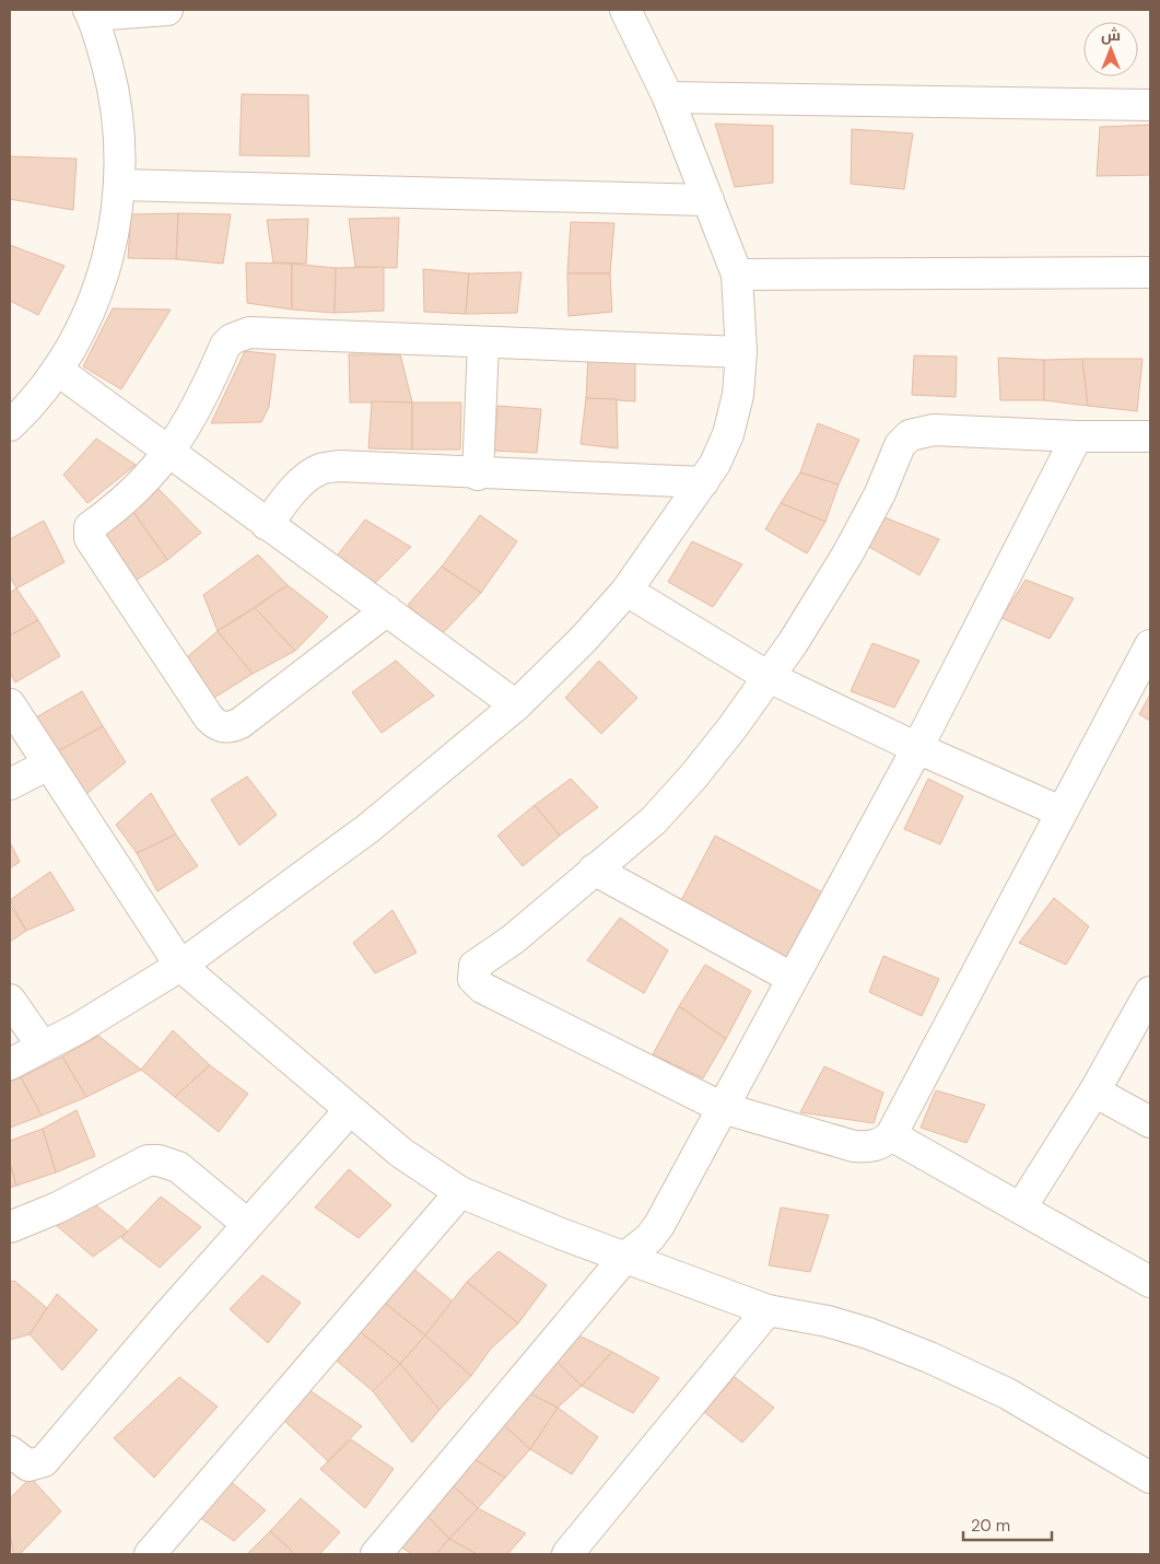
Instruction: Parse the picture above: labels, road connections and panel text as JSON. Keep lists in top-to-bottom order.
{
  "scale_bar": "20 m",
  "north": "top"
}
